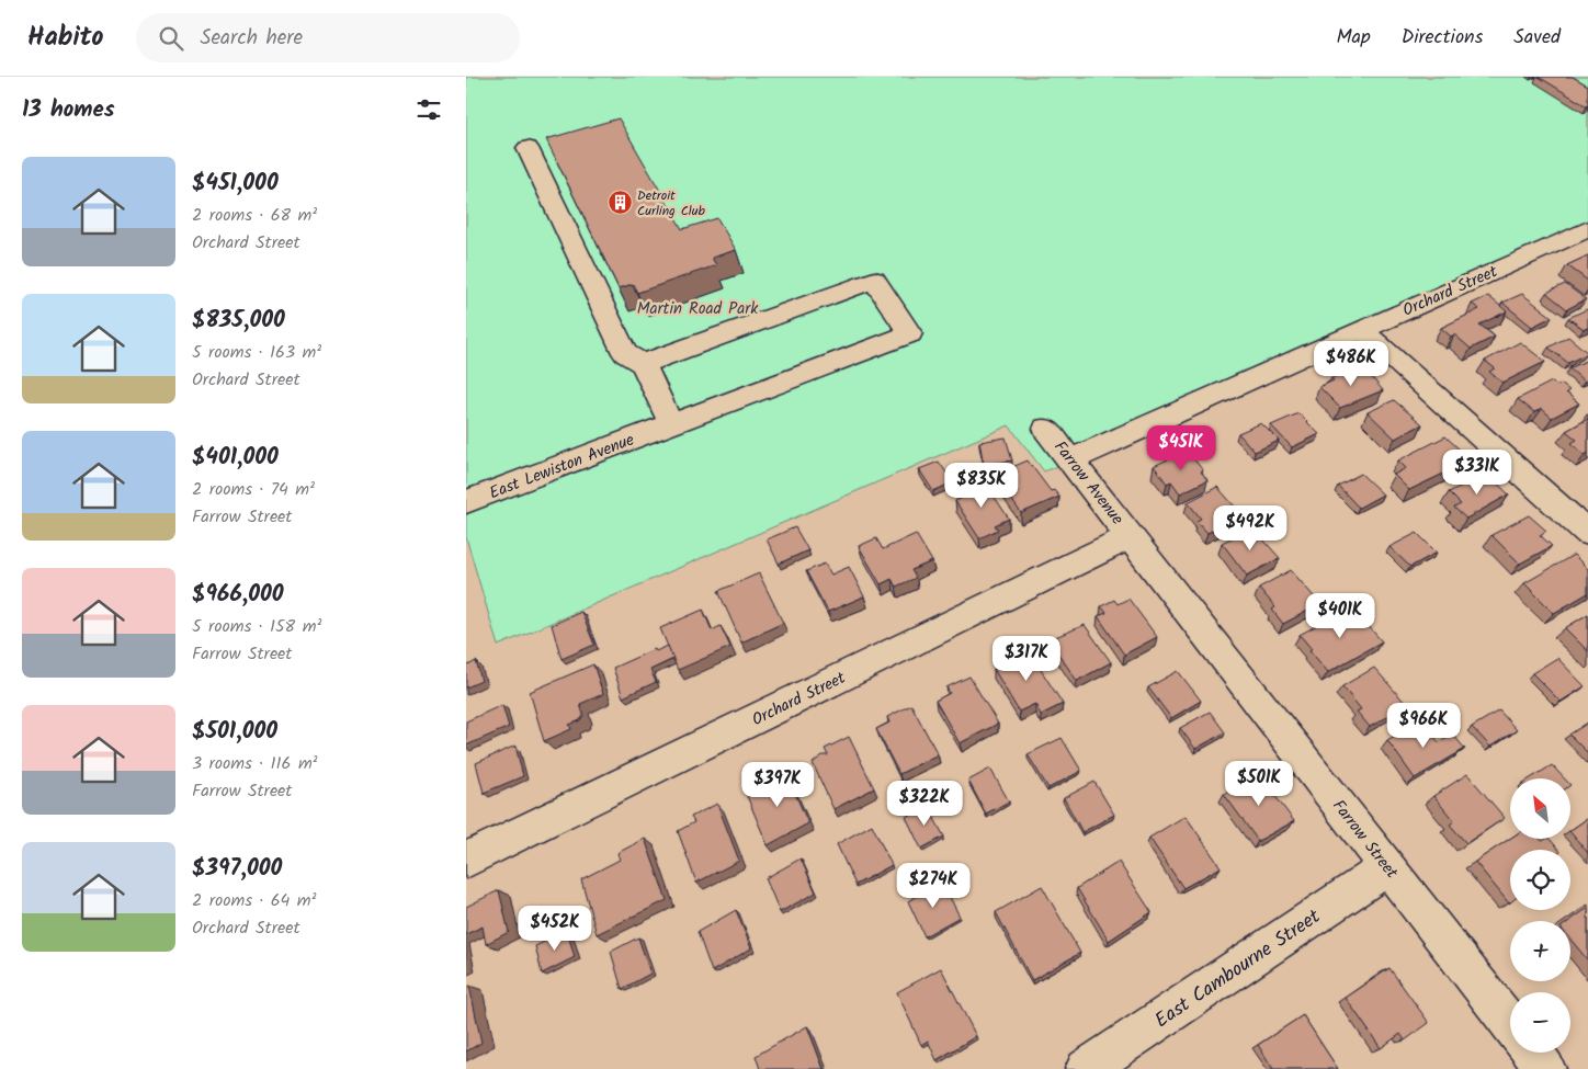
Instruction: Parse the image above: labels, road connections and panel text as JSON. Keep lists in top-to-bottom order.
{
  "streets": {
    "street": [
      "Orchard Street",
      "East Lewiston Avenue",
      "Farrow Avenue",
      "Farrow Street",
      "East Cambourne Street"
    ]
  },
  "crossings": [
    ["Orchard Street", "Farrow Avenue"],
    ["Orchard Street", "Farrow Street"],
    ["Farrow Avenue", "Farrow Street"],
    ["Farrow Street", "East Cambourne Street"]
  ],
  "parks": ["Martin Road Park"],
  "places": {
    "building": ["Detroit Curling Club"]
  },
  "north": "top left",
  "page": {
    "header": "Habito",
    "search": "Search here",
    "nav": ["Map", "Directions", "Saved"],
    "heading": "13 homes",
    "list": [
      {
        "name": "$451,000",
        "note": "2 rooms · 68 m² · Orchard Street"
      },
      {
        "name": "$835,000",
        "note": "5 rooms · 163 m² · Orchard Street"
      },
      {
        "name": "$401,000",
        "note": "2 rooms · 74 m² · Farrow Street"
      },
      {
        "name": "$966,000",
        "note": "5 rooms · 158 m² · Farrow Street"
      },
      {
        "name": "$501,000",
        "note": "3 rooms · 116 m² · Farrow Street"
      },
      {
        "name": "$397,000",
        "note": "2 rooms · 64 m² · Orchard Street"
      }
    ],
    "price": [
      "$486K",
      "$451K",
      "$331K",
      "$835K",
      "$492K",
      "$401K",
      "$317K",
      "$966K",
      "$501K",
      "$397K",
      "$322K",
      "$274K",
      "$452K"
    ],
    "map_buttons": ["+", "−"]
  }
}
